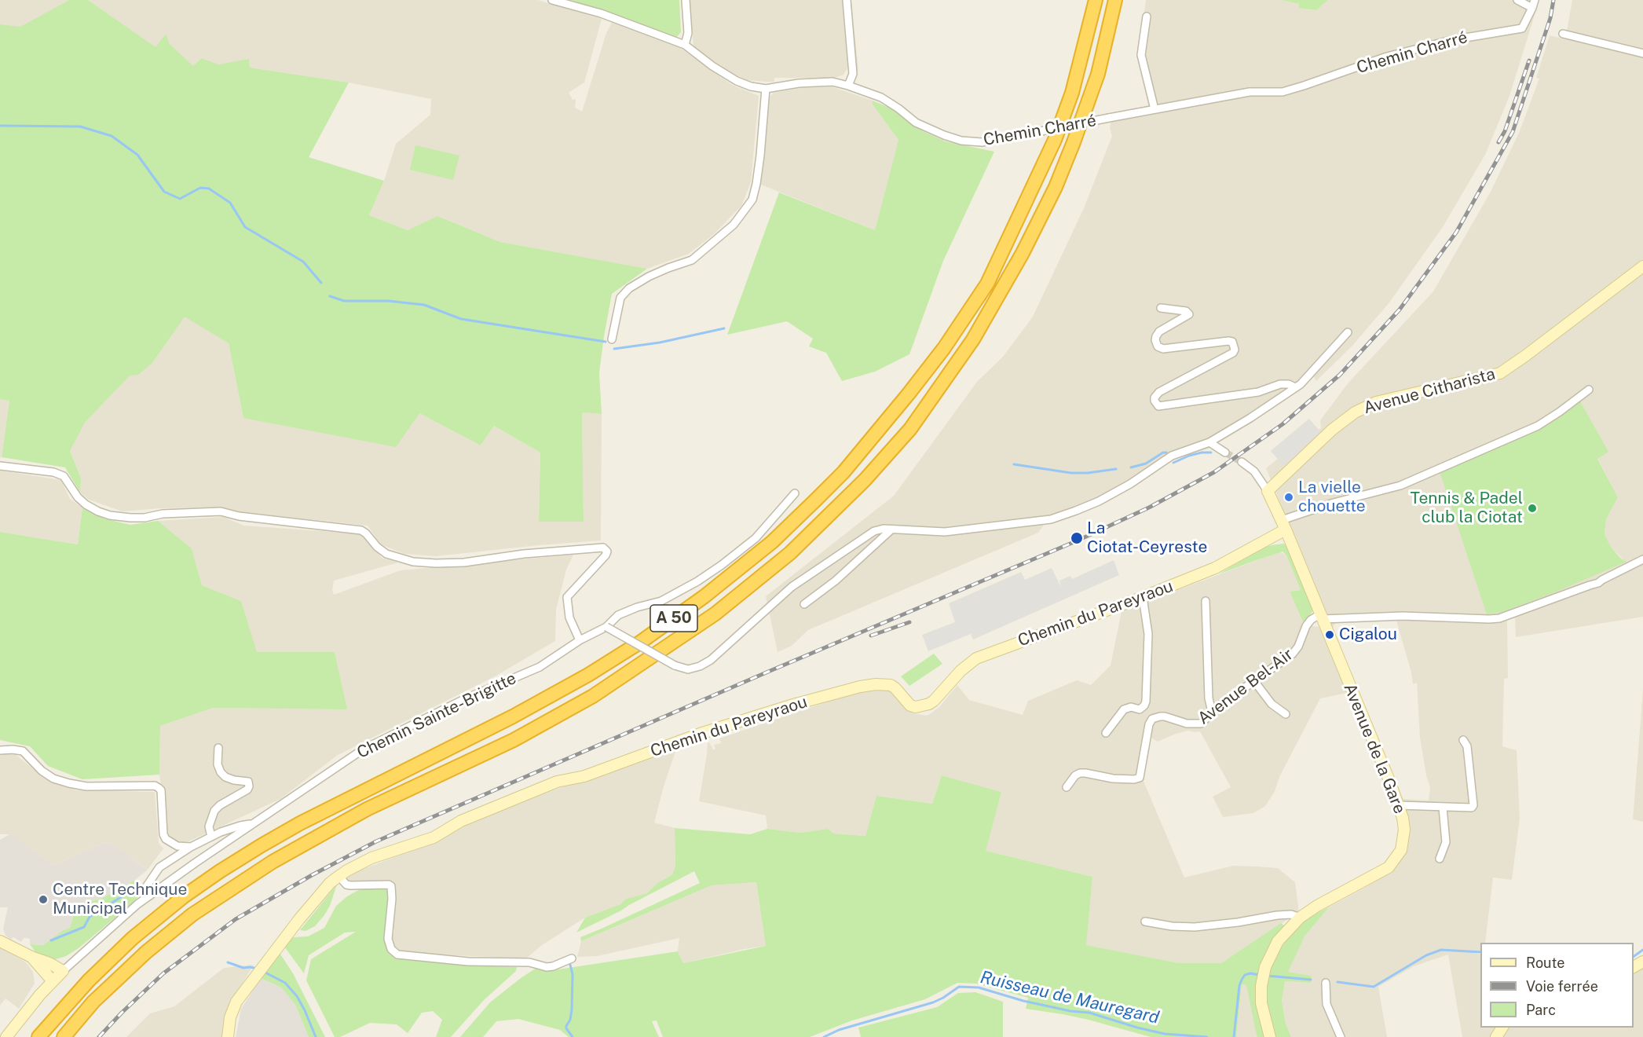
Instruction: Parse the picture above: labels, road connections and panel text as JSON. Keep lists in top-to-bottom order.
{
  "streets": {
    "highway": ["A 50"],
    "street": [
      "Chemin Charré",
      "Avenue Citharista",
      "Chemin du Pareyraou",
      "Avenue Bel-Air",
      "Chemin Sainte-Brigitte",
      "Avenue de la Gare"
    ]
  },
  "crossings": [
    ["Avenue Citharista", "Avenue de la Gare"],
    ["Chemin du Pareyraou", "Avenue de la Gare"],
    ["Avenue Bel-Air", "Avenue de la Gare"]
  ],
  "water": ["Ruisseau de Mauregard"],
  "places": [
    "La vielle chouette",
    "Tennis & Padel club la Ciotat",
    "La Ciotat-Ceyreste",
    "Cigalou",
    "Centre Technique Municipal"
  ],
  "legend": ["Route", "Voie ferrée", "Parc"]
}
